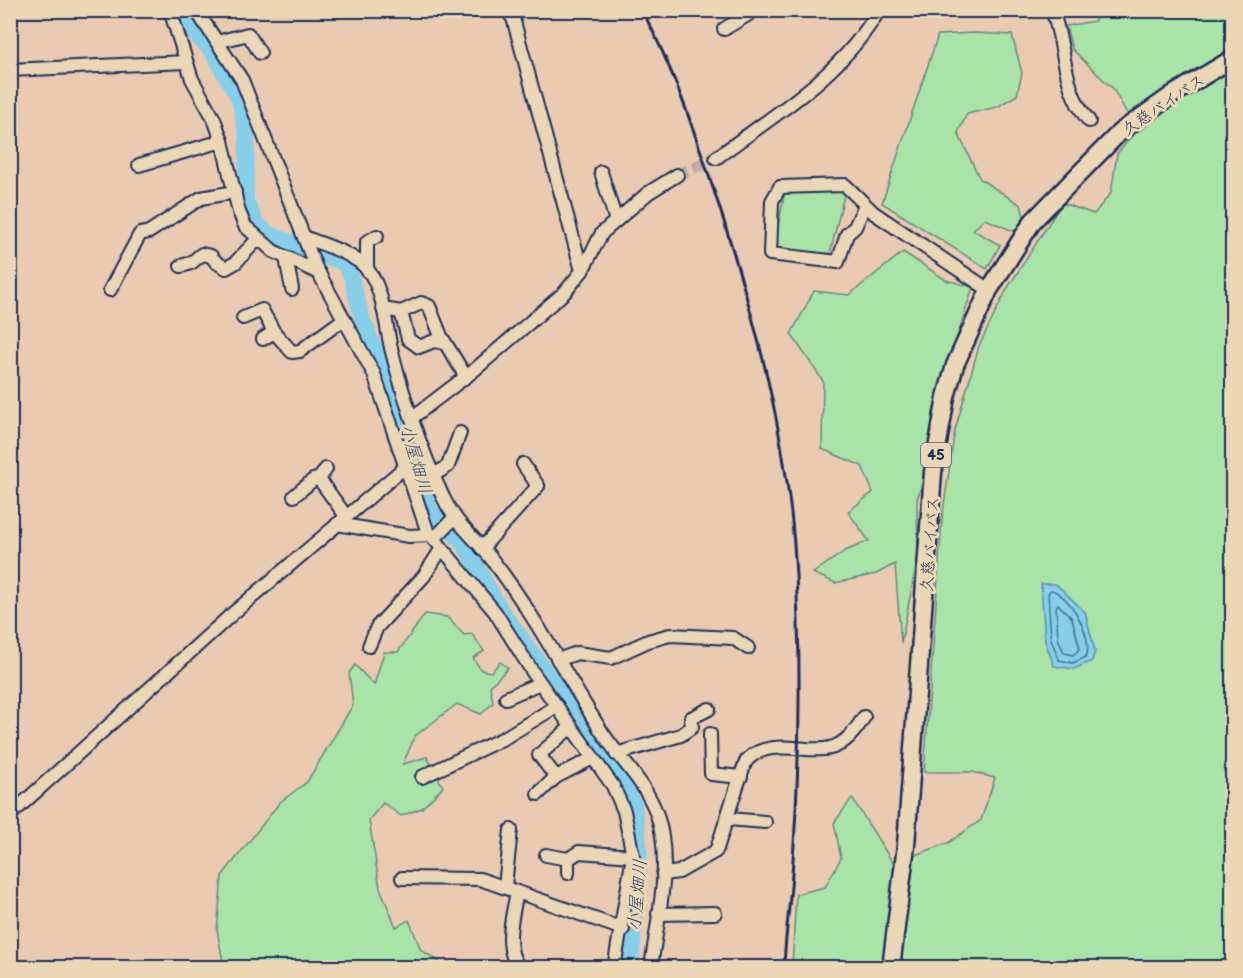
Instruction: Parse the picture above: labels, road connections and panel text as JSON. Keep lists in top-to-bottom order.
{
  "streets": {
    "highway": ["久慈バイパス", "45"]
  },
  "water": ["小屋畑川"]
}
